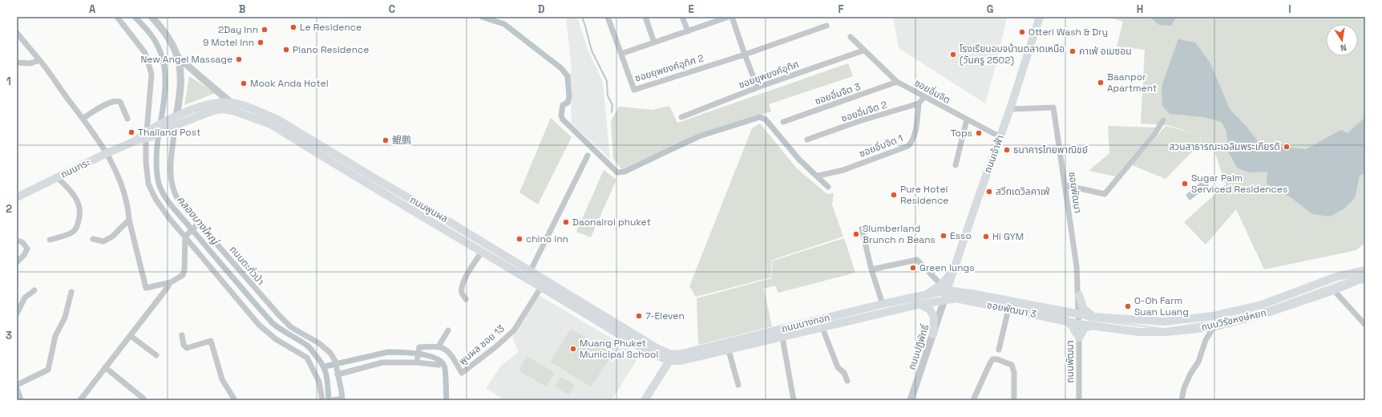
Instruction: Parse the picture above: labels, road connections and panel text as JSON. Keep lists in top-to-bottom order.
{
  "streets": {
    "main road": [
      "ถนนเจ้าฟ้า",
      "ถนนกระ",
      "ถนนพูนผล",
      "ซอยพัฒนา 3",
      "ถนนวิรัชหงษ์หยก",
      "ถนนบางกอก"
    ],
    "street": [
      "ซอยยุพยงค์อุทิศ 2",
      "ซอยยุพยงค์อุทิศ",
      "ซอยอิ่มจิต",
      "ซอยอิ่มจิต 3",
      "ซอยอิ่มจิต 2",
      "ซอยอิ่มจิต 1",
      "ซอยพัฒนา",
      "ถนนตะกั่วป่า",
      "พูนผล ซอย 13",
      "ถนนปฏิพัทธิ์",
      "ถนนพัฒนา"
    ]
  },
  "crossings": [
    ["ซอยยุพยงค์อุทิศ", "ซอยอิ่มจิต"],
    ["ซอยอิ่มจิต", "ซอยอิ่มจิต 3"],
    ["ซอยอิ่มจิต", "ถนนเจ้าฟ้า"],
    ["ซอยอิ่มจิต 2", "ซอยอิ่มจิต 1"],
    ["ถนนเจ้าฟ้า", "ซอยพัฒนา"],
    ["ถนนเจ้าฟ้า", "ซอยพัฒนา 3"],
    ["ถนนเจ้าฟ้า", "ถนนบางกอก"],
    ["ถนนเจ้าฟ้า", "ถนนปฏิพัทธิ์"],
    ["ถนนกระ", "ถนนพูนผล"],
    ["ถนนกระ", "ถนนตะกั่วป่า"],
    ["ซอยพัฒนา", "ซอยพัฒนา 3"],
    ["ซอยพัฒนา", "ถนนวิรัชหงษ์หยก"],
    ["ซอยพัฒนา", "ถนนพัฒนา"],
    ["ถนนพูนผล", "ถนนตะกั่วป่า"],
    ["ถนนพูนผล", "ถนนบางกอก"],
    ["ถนนพูนผล", "พูนผล ซอย 13"],
    ["ซอยพัฒนา 3", "ถนนวิรัชหงษ์หยก"],
    ["ซอยพัฒนา 3", "ถนนบางกอก"],
    ["ซอยพัฒนา 3", "ถนนปฏิพัทธิ์"],
    ["ซอยพัฒนา 3", "ถนนพัฒนา"],
    ["ถนนวิรัชหงษ์หยก", "ถนนพัฒนา"],
    ["ถนนบางกอก", "ถนนปฏิพัทธิ์"]
  ],
  "water": ["คลองบางใหญ่"],
  "places": [
    "Le Residence",
    "2Day Inn",
    "Otteri Wash & Dry",
    "9 Motel Inn",
    "Piano Residence",
    "คาเฟ่ อเมซอน",
    "โรงเรียนอบจบ้านตลาดเหนือ (วันครู 2502)",
    "New Angel Massage",
    "Baanpor Apartment",
    "Mook Anda Hotel",
    "Thailand Post",
    "Tops",
    "鲲鹏",
    "สวนสาธารณะเฉลิมพระเกียรติ",
    "ธนาคารไทยพาณิชย์",
    "Sugar Palm Serviced Residences",
    "สวีทเดวิลคาเฟ่",
    "Pure Hotel Residence",
    "Daonairoi phuket",
    "Slumberland Brunch n Beans",
    "Esso",
    "Hi GYM",
    "chino inn",
    "Green lungs",
    "O-Oh Farm Suan Luang",
    "7-Eleven",
    "Muang Phuket Municipal School"
  ],
  "north": "bottom",
  "grid": {
    "columns": [
      "A",
      "B",
      "C",
      "D",
      "E",
      "F",
      "G",
      "H",
      "I"
    ],
    "rows": ["1", "2", "3"]
  }
}
